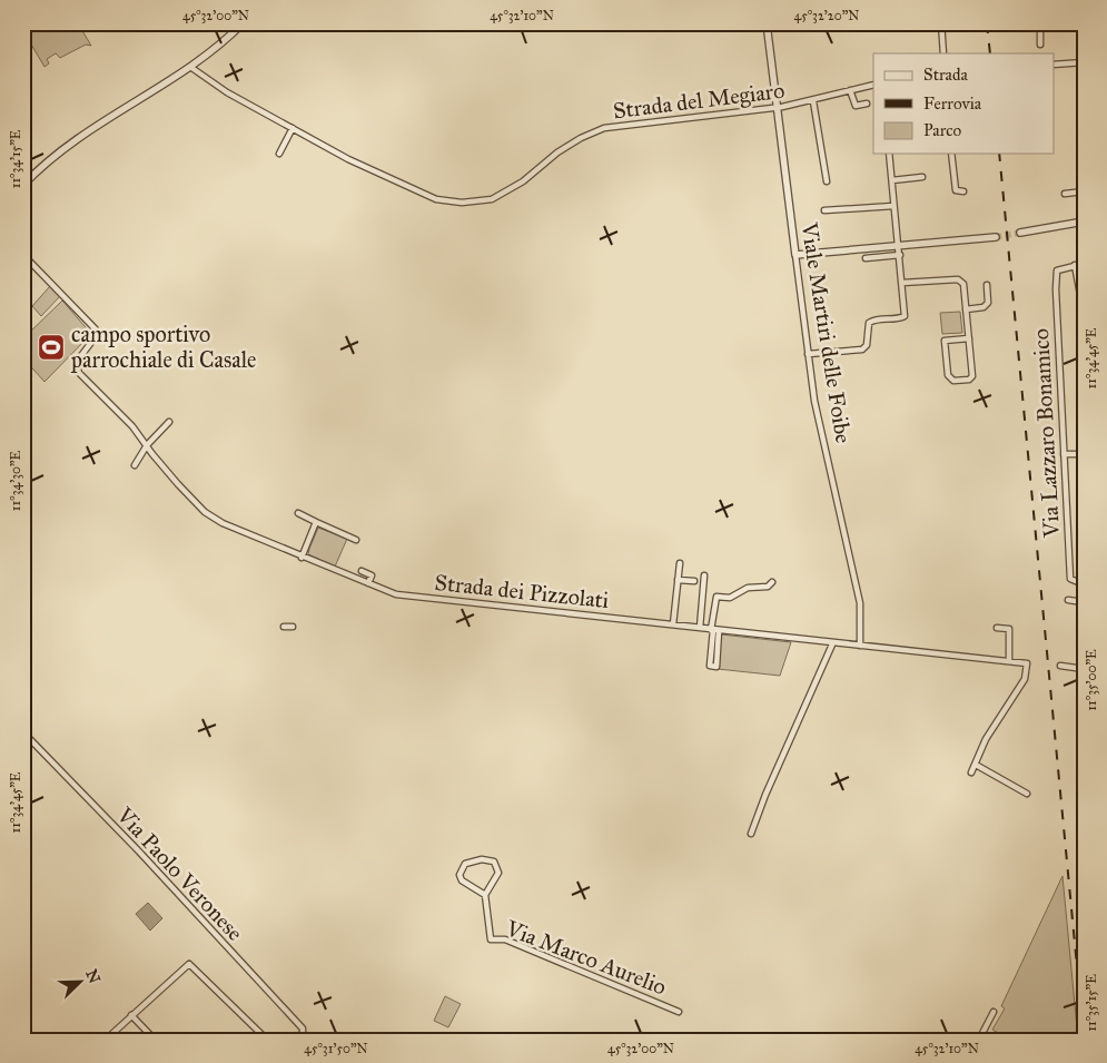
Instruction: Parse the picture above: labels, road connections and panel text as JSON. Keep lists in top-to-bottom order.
{
  "streets": {
    "street": [
      "Strada del Megiaro",
      "Viale Martiri delle Foibe",
      "Via Lazzaro Bonamico",
      "Strada dei Pizzolati",
      "Via Paolo Veronese",
      "Via Marco Aurelio"
    ]
  },
  "crossings": [
    ["Strada del Megiaro", "Viale Martiri delle Foibe"],
    ["Viale Martiri delle Foibe", "Strada dei Pizzolati"]
  ],
  "places": {
    "sports": ["campo sportivo parrochiale di Casale"]
  },
  "legend": ["Strada", "Ferrovia", "Parco"],
  "north": "top right",
  "coordinates": [
    "45°32'00\"N",
    "45°32'10\"N",
    "45°32'20\"N",
    "11°34'15\"E",
    "11°34'45\"E",
    "11°34'30\"E",
    "11°35'00\"E",
    "11°35'15\"E",
    "45°31'50\"N"
  ]
}
